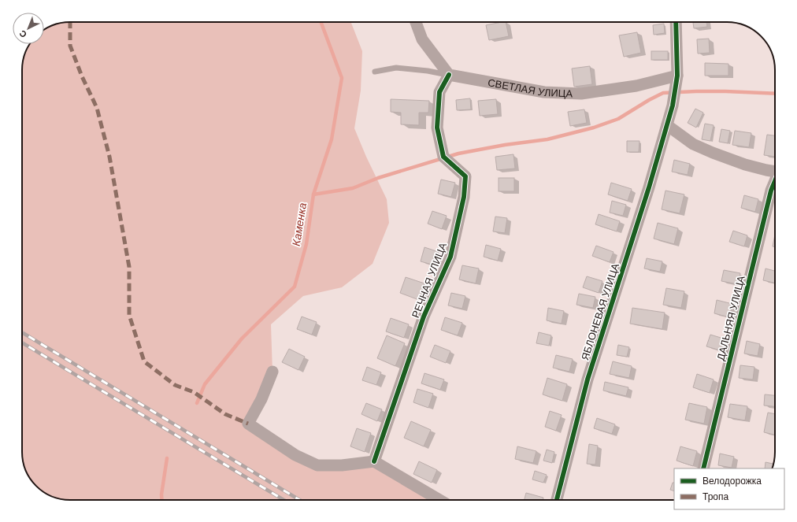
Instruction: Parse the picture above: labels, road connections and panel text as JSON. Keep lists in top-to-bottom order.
{
  "streets": {
    "street": [
      "СВЕТЛАЯ УЛИЦА",
      "РЕЧНАЯ УЛИЦА",
      "ЯБЛОНЕВАЯ УЛИЦА",
      "ДАЛЬНЯЯ УЛИЦА"
    ]
  },
  "crossings": [
    ["СВЕТЛАЯ УЛИЦА", "РЕЧНАЯ УЛИЦА"],
    ["СВЕТЛАЯ УЛИЦА", "ЯБЛОНЕВАЯ УЛИЦА"]
  ],
  "water": ["Каменка"],
  "legend": ["Велодорожка", "Тропа"],
  "north": "bottom left"
}
